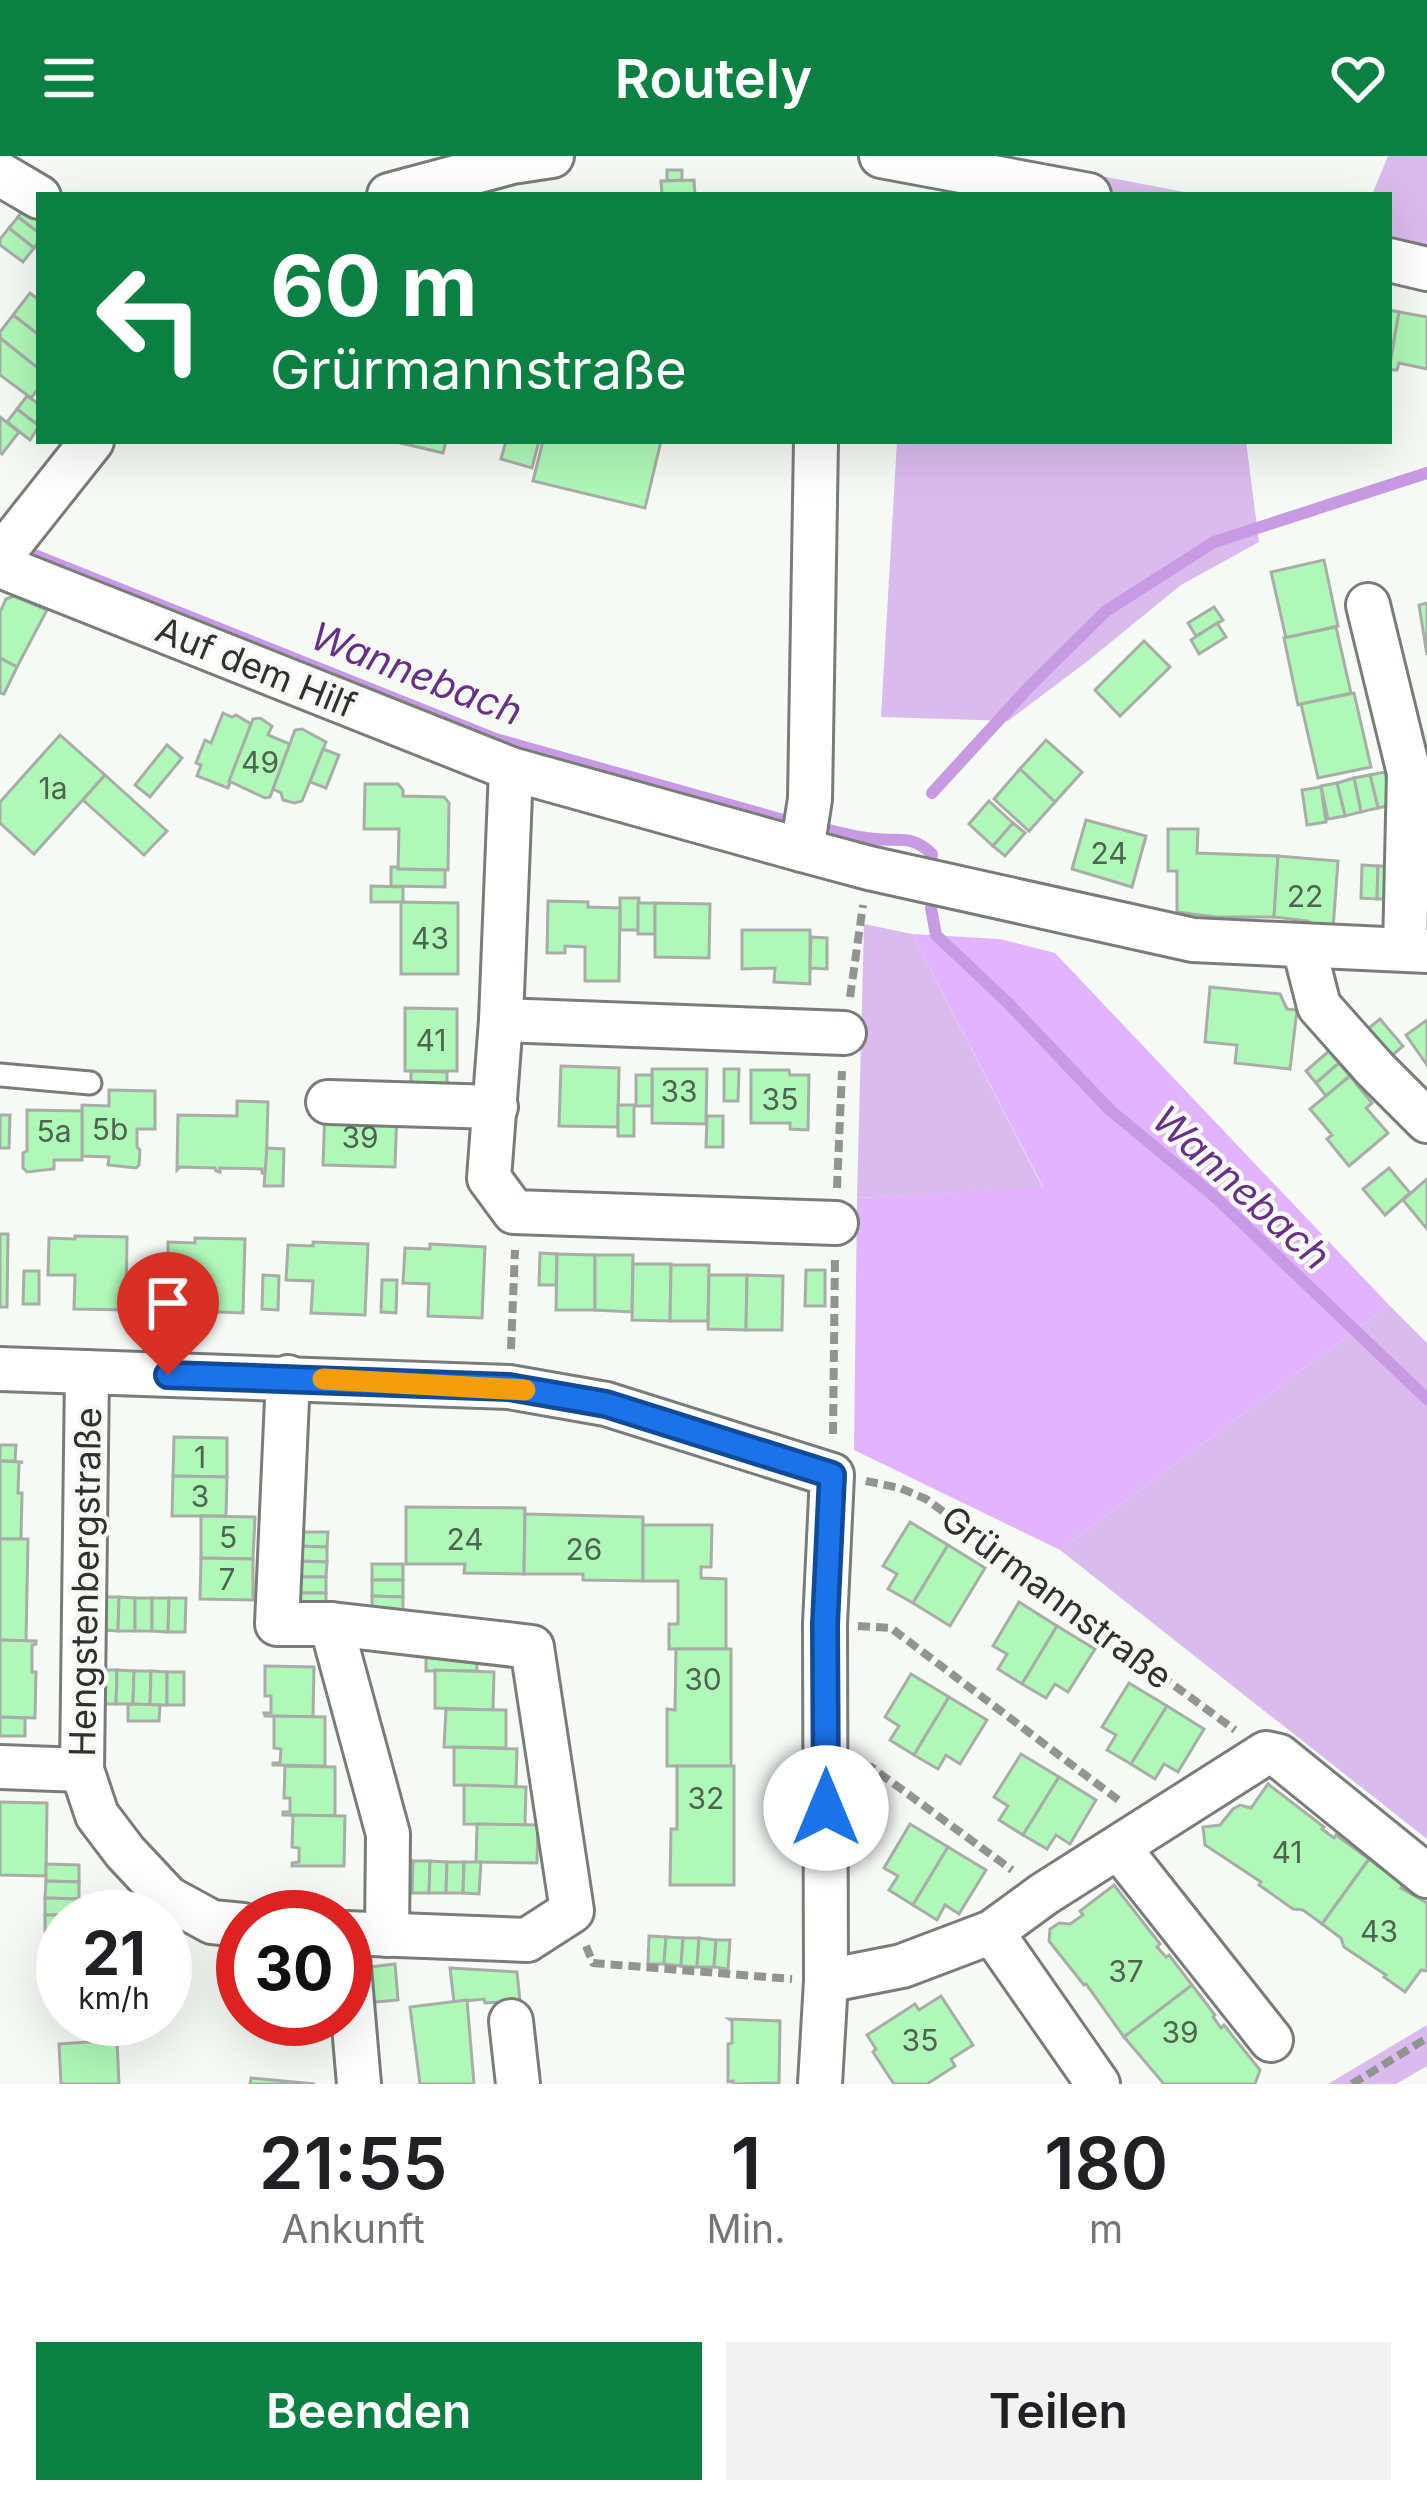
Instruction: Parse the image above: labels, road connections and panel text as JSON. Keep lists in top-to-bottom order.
{
  "streets": {
    "street": ["Auf dem Hilf", "Hengstenbergstraße"],
    "path": ["Grürmannstraße"]
  },
  "water": ["Wannebach"],
  "house_numbers": [
    "49",
    "1a",
    "24",
    "22",
    "43",
    "41",
    "33",
    "35",
    "5b",
    "5a",
    "39",
    "1",
    "3",
    "5",
    "24",
    "26",
    "7",
    "30",
    "32",
    "41",
    "43",
    "37",
    "39",
    "35"
  ],
  "page": {
    "header": "Routely",
    "turn": ["60 m", "Grürmannstraße"],
    "speed": "21 km/h",
    "limit": "30",
    "eta": [
      "21:55",
      "Ankunft",
      "1",
      "Min.",
      "180",
      "m"
    ],
    "buttons": ["Beenden", "Teilen"]
  }
}
